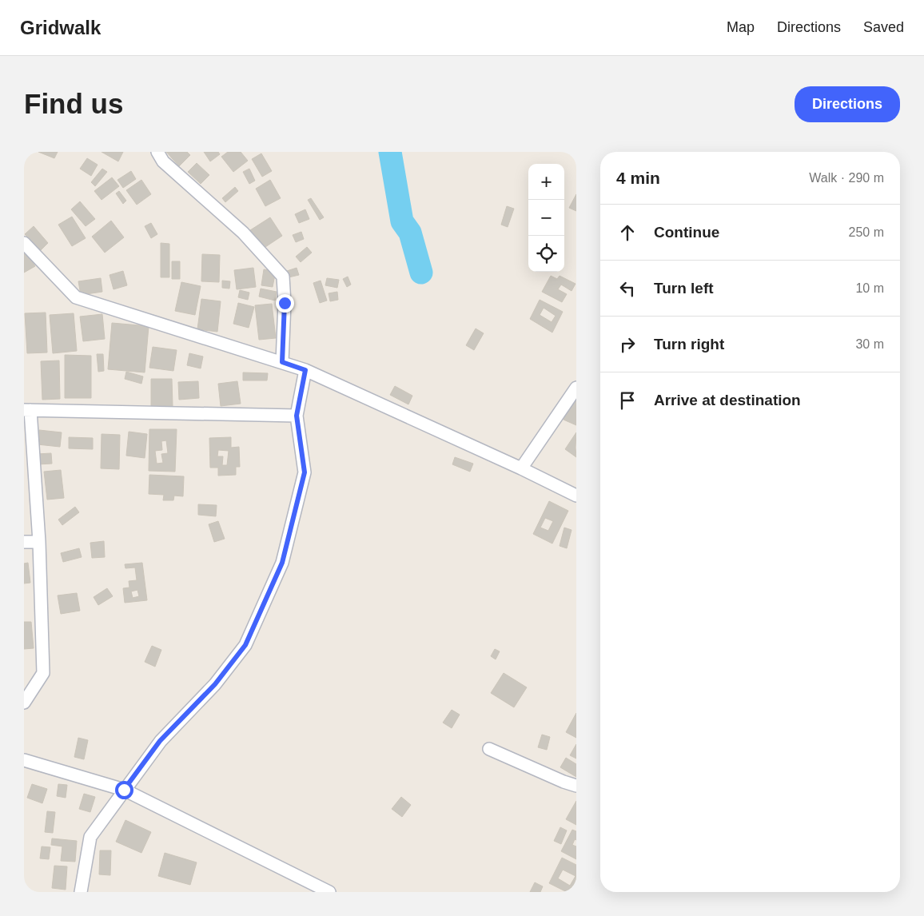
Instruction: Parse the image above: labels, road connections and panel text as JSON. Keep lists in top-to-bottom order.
{
  "page": {
    "header": "Gridwalk",
    "nav": ["Map", "Directions", "Saved"],
    "buttons": "Directions",
    "title": "Find us",
    "heading": ["4 min", "Walk · 290 m"],
    "map_buttons": ["+", "−"],
    "list": [
      ["Continue", "250 m"],
      ["Turn left", "10 m"],
      ["Turn right", "30 m"],
      "Arrive at destination"
    ]
  }
}
